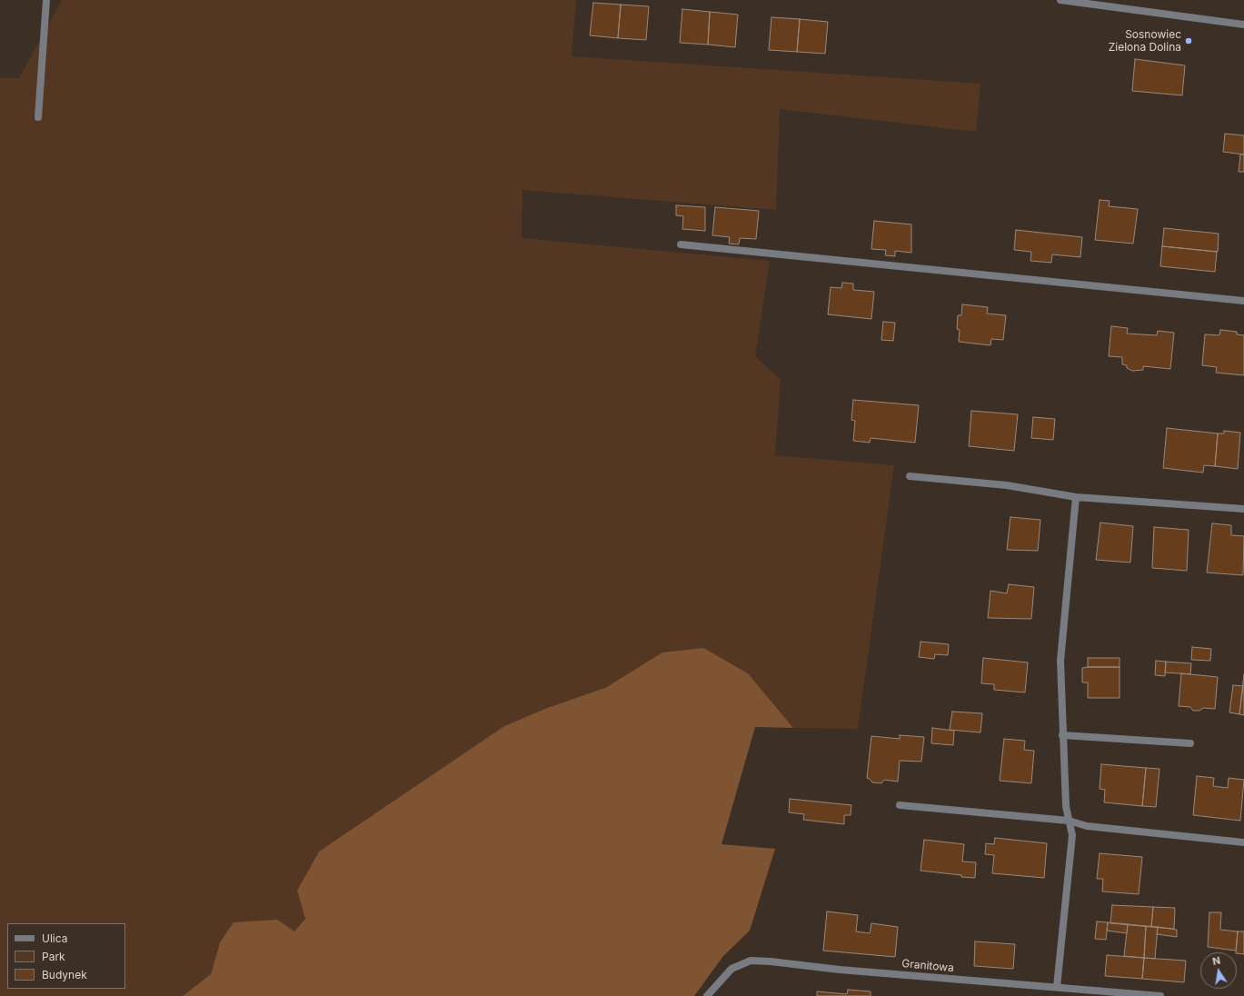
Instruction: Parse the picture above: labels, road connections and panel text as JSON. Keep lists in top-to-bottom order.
{
  "streets": {
    "street": ["Granitowa"]
  },
  "places": ["Sosnowiec Zielona Dolina"],
  "legend": ["Ulica", "Park", "Budynek"],
  "north": "top"
}
